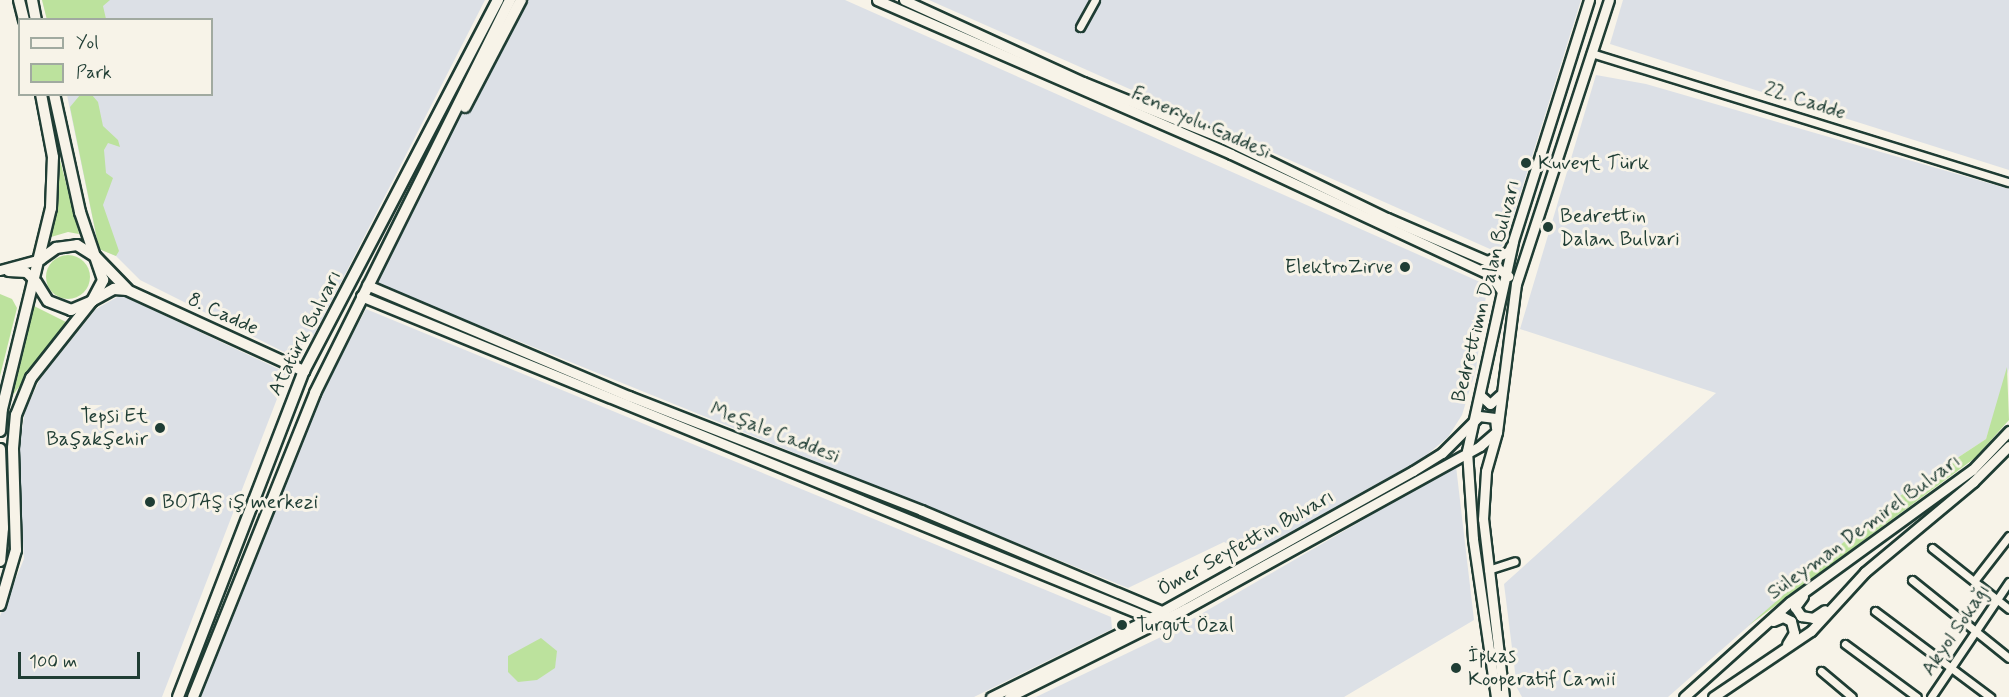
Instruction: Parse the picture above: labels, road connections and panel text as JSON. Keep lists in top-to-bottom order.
{
  "streets": {
    "main road": [
      "Feneryolu Caddesi",
      "Bedrettimn Dalan Bulvarı",
      "8. Cadde",
      "Atatürk Bulvarı",
      "Meşale Caddesi",
      "Süleyman Demirel Bulvarı",
      "Ömer Seyfettin Bulvarı"
    ],
    "street": ["22. Cadde", "Akyol Sokağı"]
  },
  "crossings": [
    ["22. Cadde", "Bedrettimn Dalan Bulvarı"],
    ["Feneryolu Caddesi", "Bedrettimn Dalan Bulvarı"],
    ["Bedrettimn Dalan Bulvarı", "Ömer Seyfettin Bulvarı"],
    ["8. Cadde", "Atatürk Bulvarı"],
    ["Atatürk Bulvarı", "Meşale Caddesi"],
    ["Meşale Caddesi", "Ömer Seyfettin Bulvarı"]
  ],
  "places": [
    "Kuveyt Türk",
    "Bedrettin Dalan Bulvari",
    "ElektroZirve",
    "Tepsi Et Başakşehir",
    "BOTAŞ iş merkezi",
    "Turgut Özal",
    "İpkas Kooperatif Camii"
  ],
  "legend": ["Yol", "Park"],
  "scale_bar": "100 m"
}
